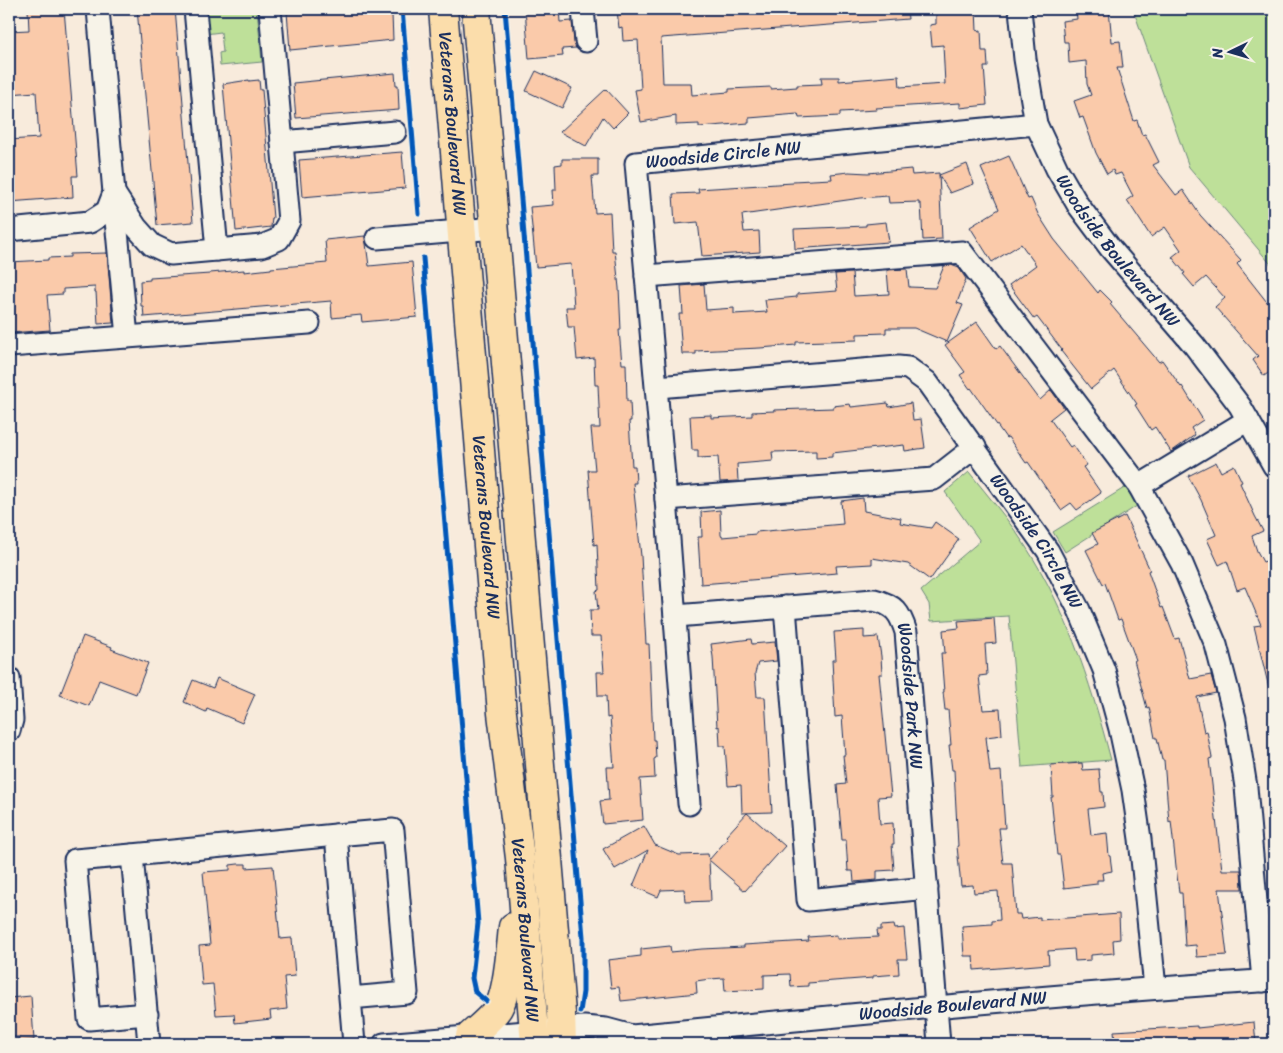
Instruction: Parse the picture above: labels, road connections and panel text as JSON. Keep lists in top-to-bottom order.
{
  "streets": {
    "main road": ["Veterans Boulevard NW"],
    "street": ["Woodside Circle NW", "Woodside Boulevard NW", "Woodside Park NW"]
  },
  "crossings": [
    ["Veterans Boulevard NW", "Woodside Boulevard NW"],
    ["Woodside Circle NW", "Woodside Boulevard NW"],
    ["Woodside Circle NW", "Woodside Park NW"],
    ["Woodside Boulevard NW", "Woodside Park NW"]
  ],
  "north": "left"
}
